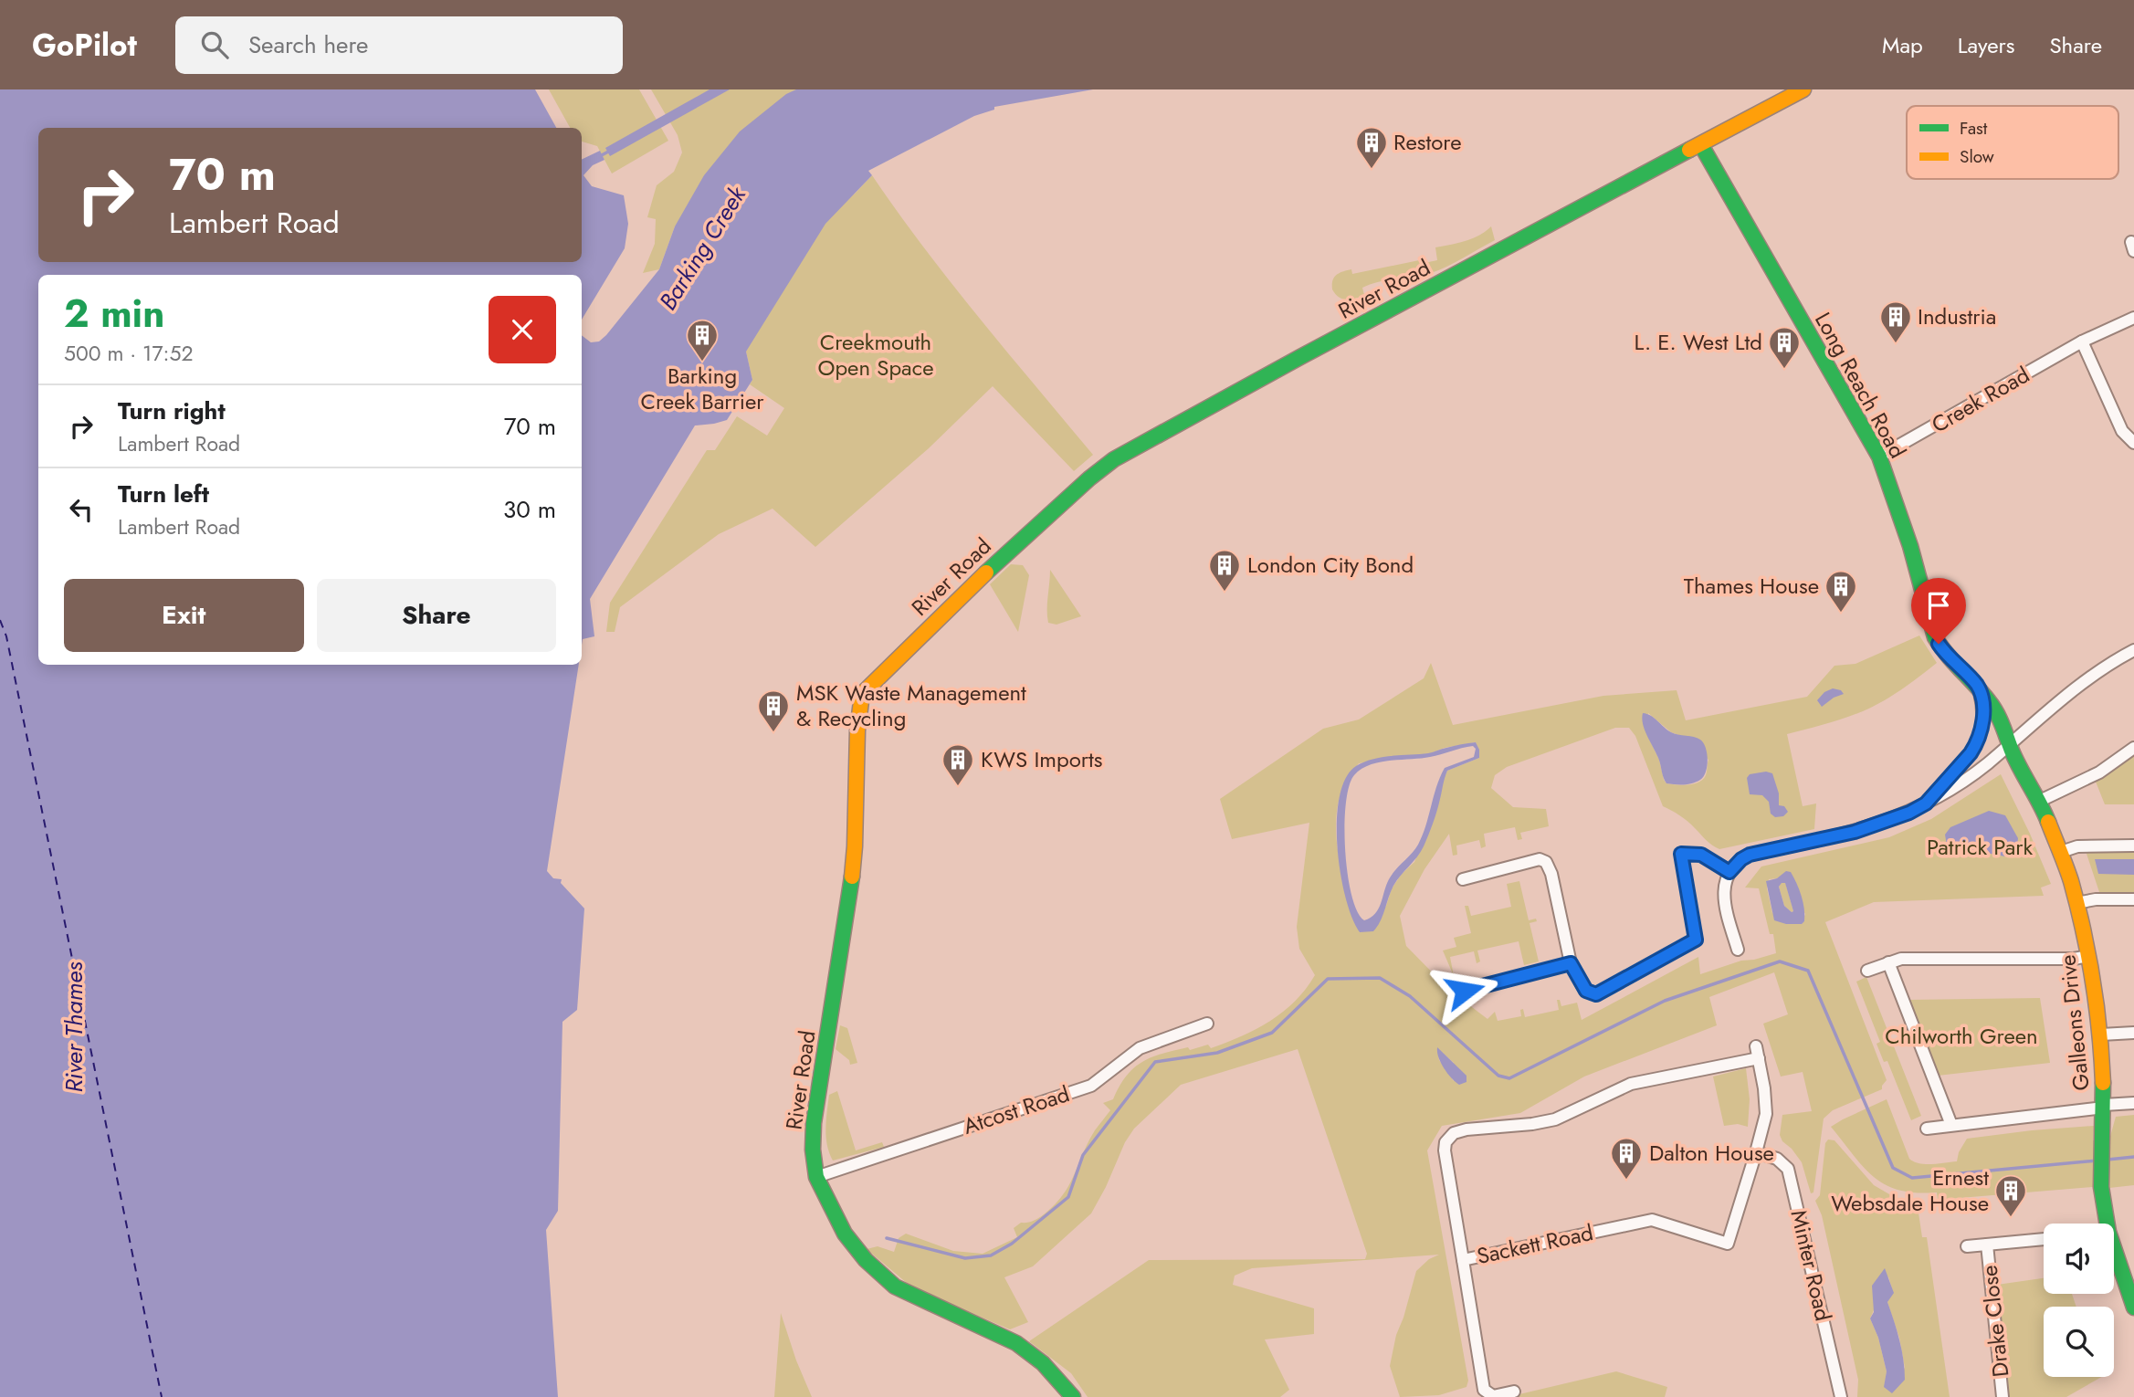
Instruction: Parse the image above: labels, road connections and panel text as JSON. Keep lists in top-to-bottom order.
{
  "streets": {
    "street": [
      "River Road",
      "Long Reach Road",
      "Creek Road",
      "Galleons Drive",
      "Atcost Road",
      "Sackett Road",
      "Minter Road",
      "Drake Close"
    ]
  },
  "crossings": [
    ["River Road", "Long Reach Road"],
    ["River Road", "Atcost Road"],
    ["Long Reach Road", "Creek Road"],
    ["Long Reach Road", "Galleons Drive"],
    ["Sackett Road", "Minter Road"]
  ],
  "water": ["Barking Creek", "River Thames"],
  "parks": ["Creekmouth Open Space", "Patrick Park", "Chilworth Green"],
  "places": {
    "building": [
      "Restore",
      "Industria",
      "Barking Creek Barrier",
      "L. E. West Ltd",
      "London City Bond",
      "Thames House",
      "MSK Waste Management & Recycling",
      "KWS Imports",
      "Dalton House",
      "Ernest Websdale House"
    ]
  },
  "legend": ["Fast", "Slow"],
  "page": {
    "header": "GoPilot",
    "search": "Search here",
    "nav": ["Map", "Layers", "Share"],
    "turn": ["70 m", "Lambert Road"],
    "heading": ["2 min", "500 m · 17:52"],
    "list": [
      {
        "name": "Turn right",
        "note": "Lambert Road",
        "value": "70 m"
      },
      {
        "name": "Turn left",
        "note": "Lambert Road",
        "value": "30 m"
      }
    ],
    "buttons": ["Exit", "Share"]
  }
}
